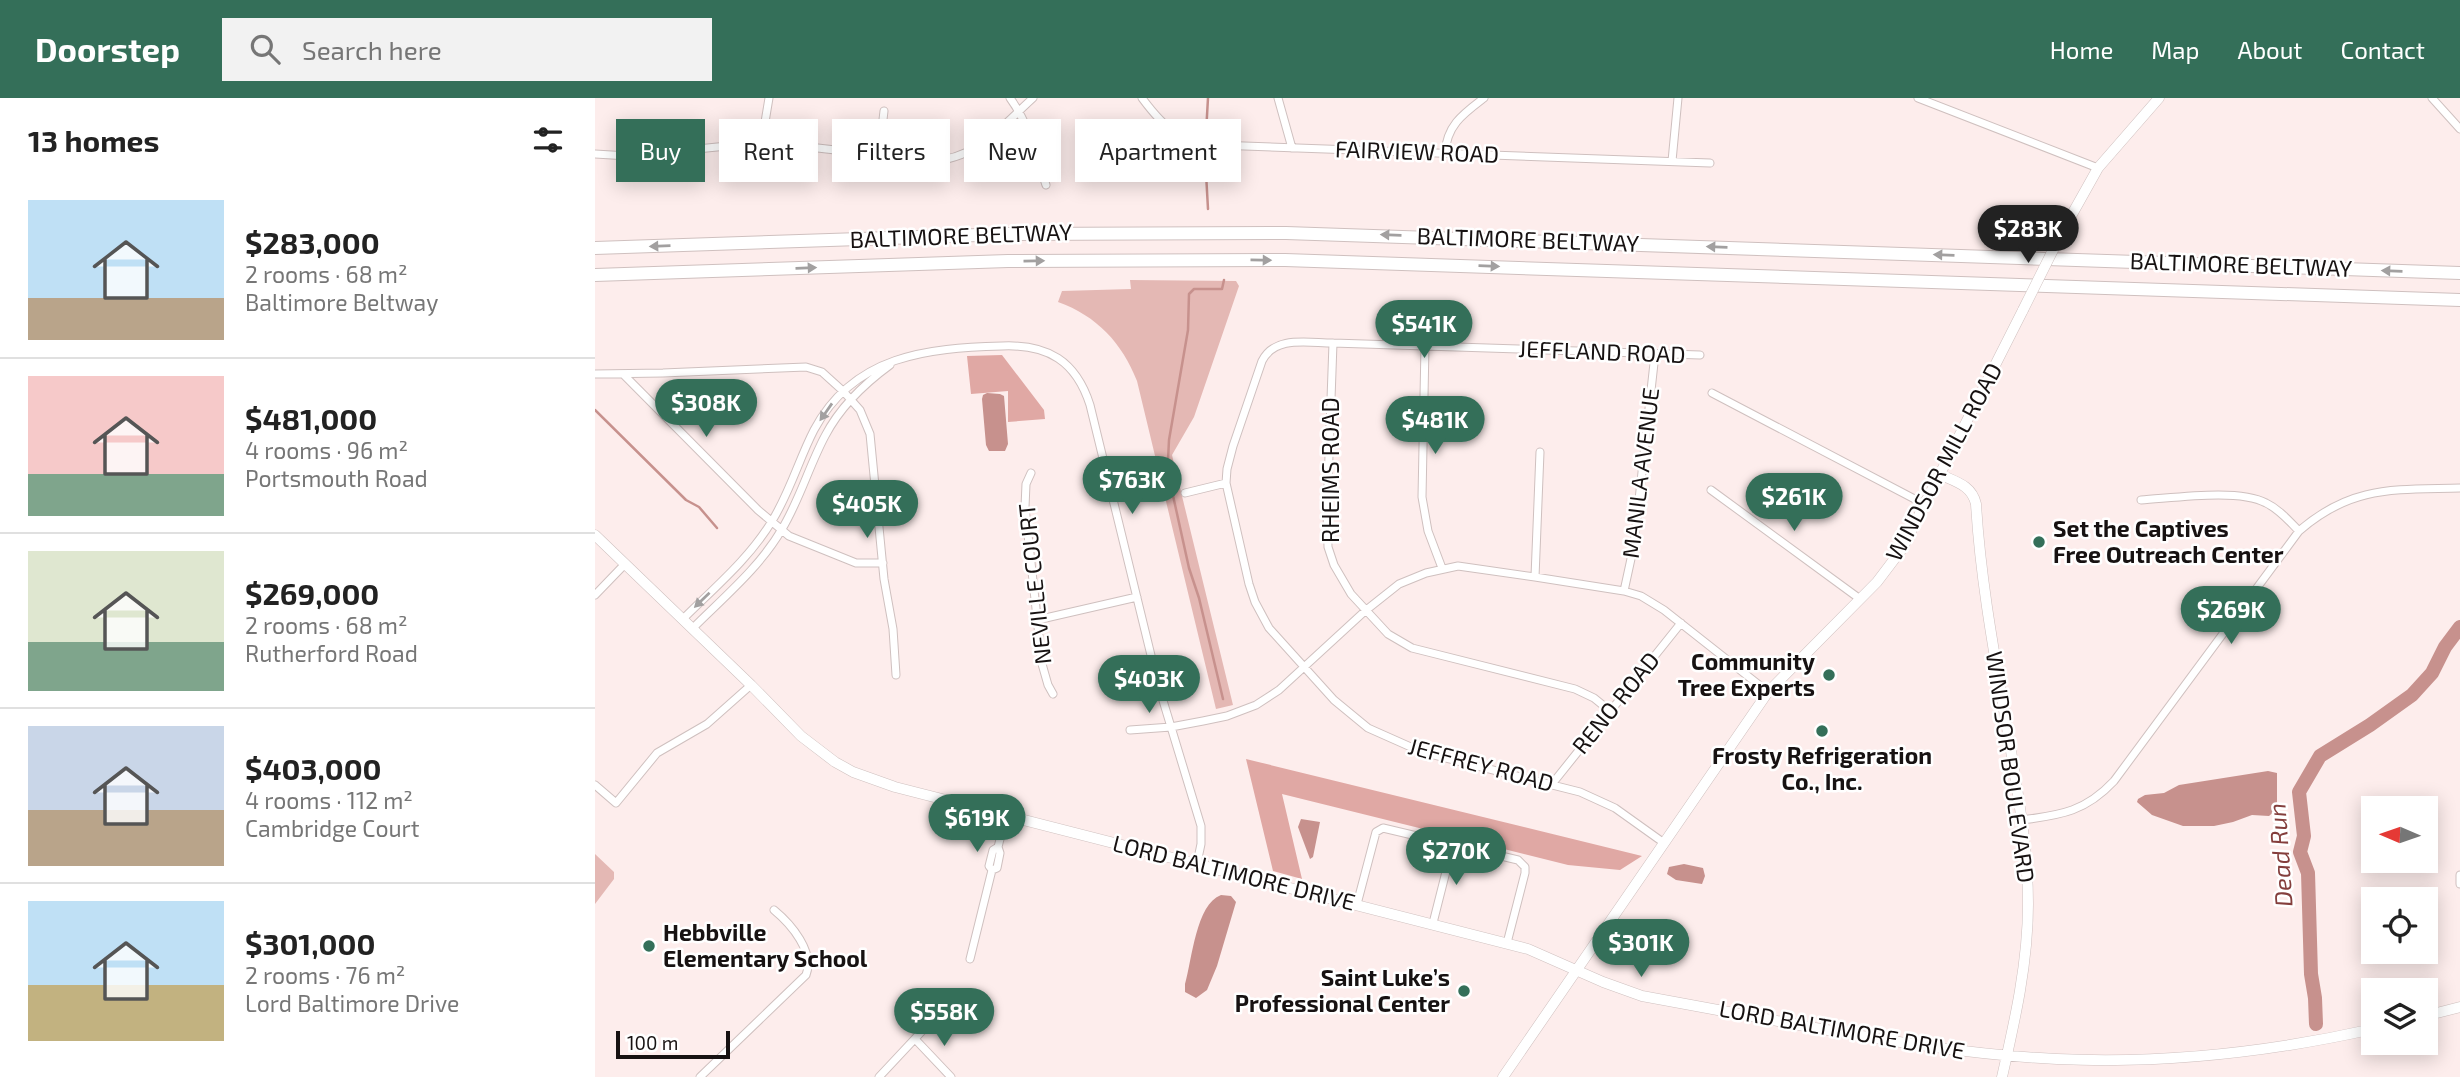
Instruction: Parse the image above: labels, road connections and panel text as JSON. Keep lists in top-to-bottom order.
{
  "streets": {
    "highway": ["BALTIMORE BELTWAY"],
    "main road": ["WINDSOR MILL ROAD", "WINDSOR BOULEVARD", "LORD BALTIMORE DRIVE"],
    "street": [
      "FAIRVIEW ROAD",
      "JEFFLAND ROAD",
      "RHEIMS ROAD",
      "MANILA AVENUE",
      "NEVILLE COURT",
      "RENO ROAD",
      "JEFFREY ROAD"
    ]
  },
  "crossings": [
    ["JEFFLAND ROAD", "RHEIMS ROAD"],
    ["JEFFLAND ROAD", "MANILA AVENUE"],
    ["JEFFLAND ROAD", "JEFFREY ROAD"],
    ["WINDSOR MILL ROAD", "JEFFREY ROAD"],
    ["WINDSOR MILL ROAD", "WINDSOR BOULEVARD"],
    ["WINDSOR MILL ROAD", "LORD BALTIMORE DRIVE"],
    ["RHEIMS ROAD", "RENO ROAD"],
    ["RENO ROAD", "JEFFREY ROAD"],
    ["WINDSOR BOULEVARD", "LORD BALTIMORE DRIVE"]
  ],
  "water": ["Dead Run"],
  "places": [
    "Set the Captives Free Outreach Center",
    "Community Tree Experts",
    "Frosty Refrigeration Co., Inc.",
    "Hebbville Elementary School",
    "Saint Luke’s Professional Center"
  ],
  "scale_bar": "100 m",
  "north": "left",
  "page": {
    "header": "Doorstep",
    "search": "Search here",
    "nav": [
      "Home",
      "Map",
      "About",
      "Contact"
    ],
    "heading": "13 homes",
    "chip": [
      "Buy",
      "Rent",
      "Filters",
      "New",
      "Apartment"
    ],
    "list": [
      {
        "name": "$283,000",
        "note": "2 rooms · 68 m² · Baltimore Beltway"
      },
      {
        "name": "$481,000",
        "note": "4 rooms · 96 m² · Portsmouth Road"
      },
      {
        "name": "$269,000",
        "note": "2 rooms · 68 m² · Rutherford Road"
      },
      {
        "name": "$403,000",
        "note": "4 rooms · 112 m² · Cambridge Court"
      },
      {
        "name": "$301,000",
        "note": "2 rooms · 76 m² · Lord Baltimore Drive"
      }
    ],
    "price": [
      "$283K",
      "$541K",
      "$308K",
      "$481K",
      "$763K",
      "$261K",
      "$405K",
      "$269K",
      "$403K",
      "$619K",
      "$270K",
      "$301K",
      "$558K"
    ],
    "scale": "100 m"
  }
}
